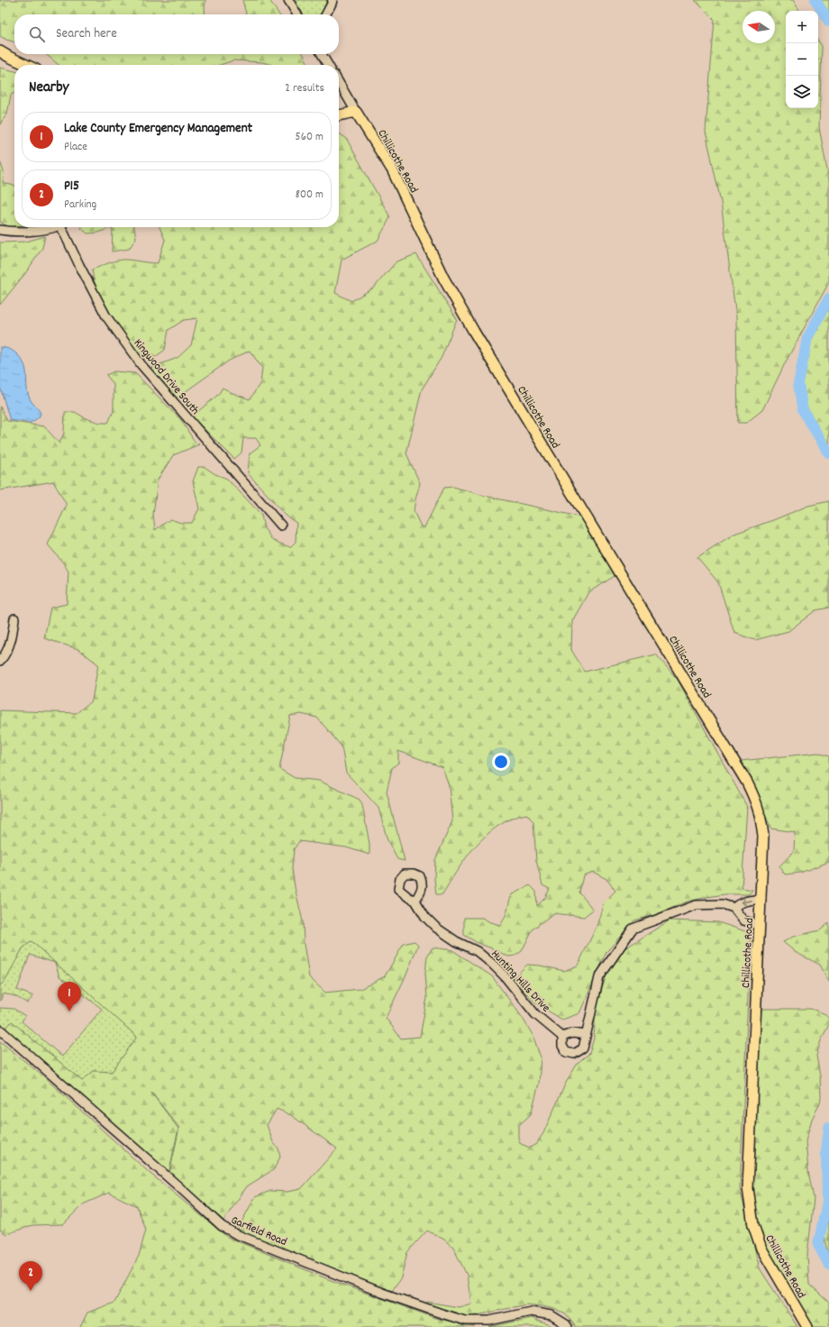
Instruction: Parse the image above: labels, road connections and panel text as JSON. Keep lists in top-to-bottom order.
{
  "streets": {
    "main road": ["Chillicothe Road"],
    "street": ["Kingwood Drive South", "Hunting Hills Drive", "Garfield Road"]
  },
  "north": "left",
  "page": {
    "map_buttons": ["+", "−"],
    "search": "Search here",
    "heading": ["Nearby", "2 results"],
    "list": [
      {
        "mark": "1",
        "name": "Lake County Emergency Management",
        "note": "Place",
        "value": "560 m"
      },
      {
        "mark": "2",
        "name": "P15",
        "note": "Parking",
        "value": "800 m"
      }
    ],
    "pins": ["1", "2"]
  }
}
